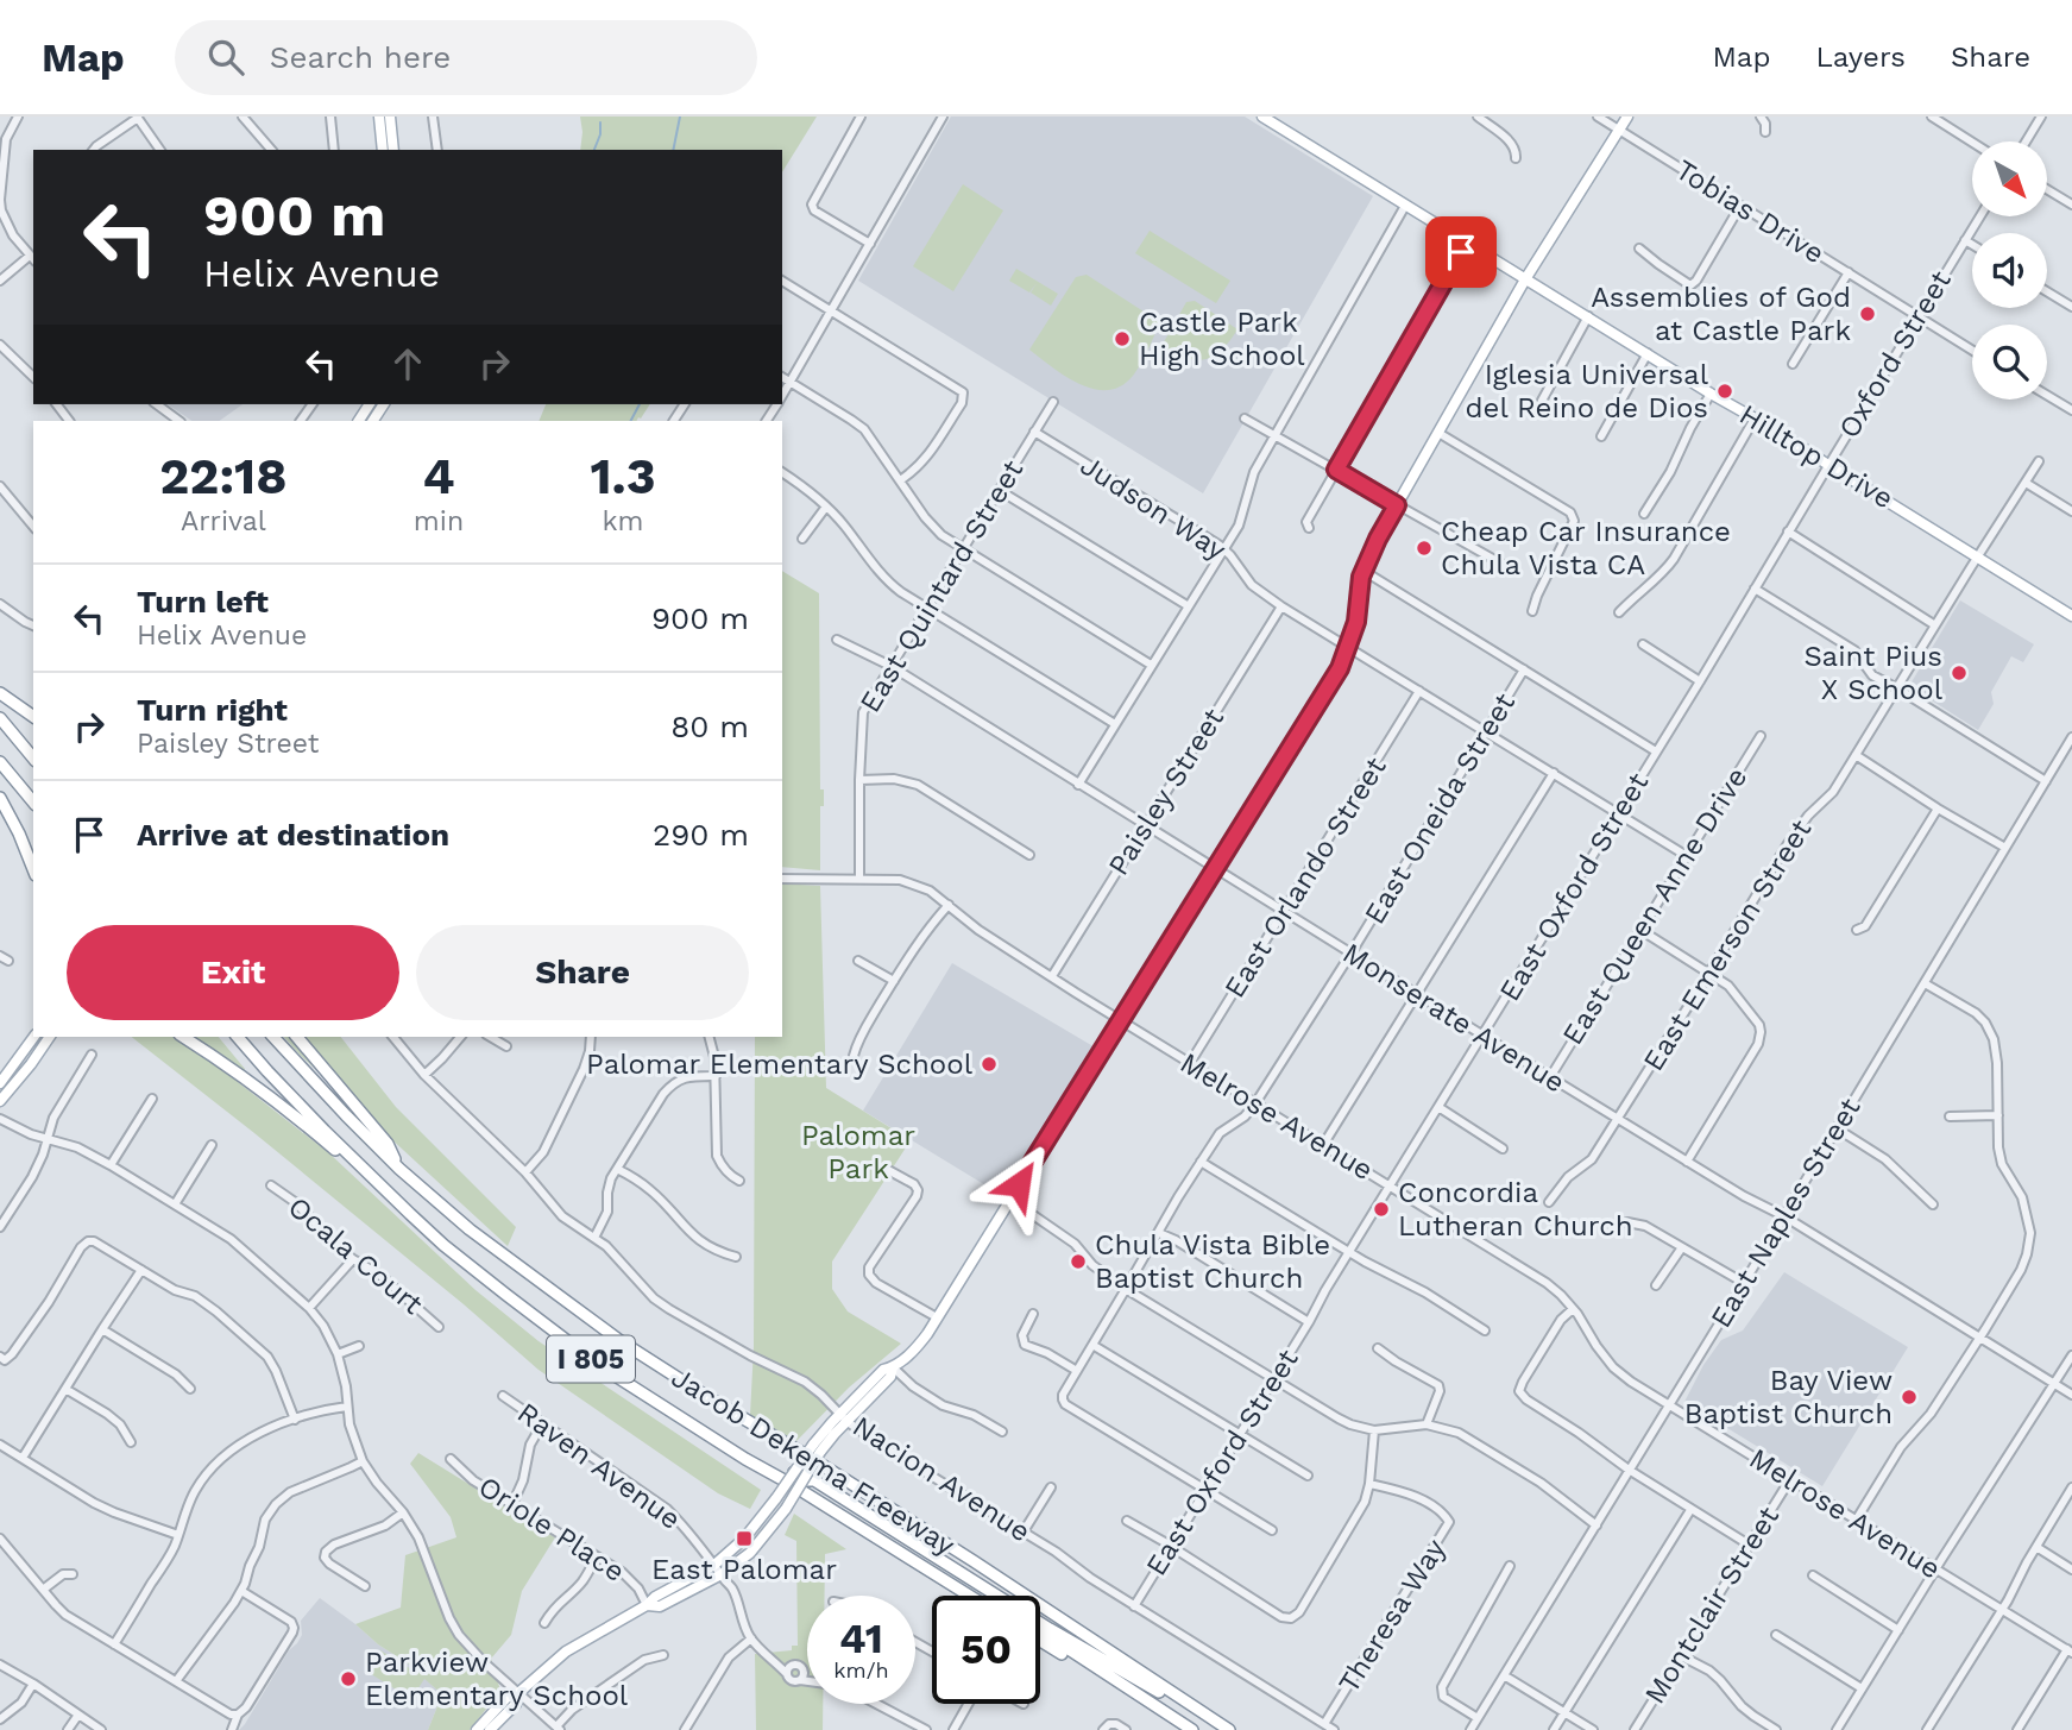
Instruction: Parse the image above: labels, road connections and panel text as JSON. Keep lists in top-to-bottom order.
{
  "streets": {
    "highway": ["I 805", "Jacob Dekema Freeway"],
    "main road": ["Hilltop Drive"],
    "street": [
      "Tobias Drive",
      "Oxford Street",
      "Judson Way",
      "East Quintard Street",
      "Paisley Street",
      "East Oneida Street",
      "East Orlando Street",
      "East Oxford Street",
      "East Queen Anne Drive",
      "East Emerson Street",
      "Monserate Avenue",
      "Melrose Avenue",
      "East Naples Street",
      "Ocala Court",
      "Raven Avenue",
      "Nacion Avenue",
      "Oriole Place",
      "Montclair Street",
      "Theresa Way"
    ]
  },
  "crossings": [
    ["Tobias Drive", "Oxford Street"],
    ["Oxford Street", "Hilltop Drive"],
    ["Oxford Street", "East Oxford Street"],
    ["Hilltop Drive", "East Oxford Street"],
    ["Hilltop Drive", "East Emerson Street"],
    ["Judson Way", "East Quintard Street"],
    ["Judson Way", "Paisley Street"],
    ["Judson Way", "East Oneida Street"],
    ["Judson Way", "East Orlando Street"],
    ["Judson Way", "East Oxford Street"],
    ["Judson Way", "East Queen Anne Drive"],
    ["East Quintard Street", "Monserate Avenue"],
    ["East Quintard Street", "Melrose Avenue"],
    ["Paisley Street", "Monserate Avenue"],
    ["Paisley Street", "Melrose Avenue"],
    ["East Oneida Street", "East Oxford Street"],
    ["East Oneida Street", "Monserate Avenue"],
    ["East Oneida Street", "Melrose Avenue"],
    ["East Orlando Street", "Monserate Avenue"],
    ["East Orlando Street", "Melrose Avenue"],
    ["East Oxford Street", "Monserate Avenue"],
    ["East Oxford Street", "Melrose Avenue"],
    ["East Oxford Street", "Nacion Avenue"],
    ["East Queen Anne Drive", "Monserate Avenue"],
    ["East Emerson Street", "Monserate Avenue"],
    ["Monserate Avenue", "East Naples Street"],
    ["Melrose Avenue", "East Naples Street"],
    ["Melrose Avenue", "Montclair Street"],
    ["Nacion Avenue", "Theresa Way"]
  ],
  "parks": ["Palomar Park"],
  "places": {
    "other": [
      "Assemblies of God at Castle Park",
      "Castle Park High School",
      "Iglesia Universal del Reino de Dios",
      "Cheap Car Insurance Chula Vista CA",
      "Saint Pius X School",
      "Palomar Elementary School",
      "Concordia Lutheran Church",
      "Chula Vista Bible Baptist Church",
      "Bay View Baptist Church",
      "Parkview Elementary School"
    ],
    "transit": ["East Palomar"]
  },
  "north": "bottom right",
  "page": {
    "header": "Map",
    "search": "Search here",
    "nav": ["Map", "Layers", "Share"],
    "turn": ["900 m", "Helix Avenue"],
    "eta": [
      "22:18",
      "Arrival",
      "4",
      "min",
      "1.3",
      "km"
    ],
    "list": [
      {
        "name": "Turn left",
        "note": "Helix Avenue",
        "value": "900 m"
      },
      {
        "name": "Turn right",
        "note": "Paisley Street",
        "value": "80 m"
      },
      {
        "name": "Arrive at destination",
        "value": "290 m"
      }
    ],
    "buttons": ["Exit", "Share"],
    "speed": "41 km/h",
    "limit": "50"
  }
}
